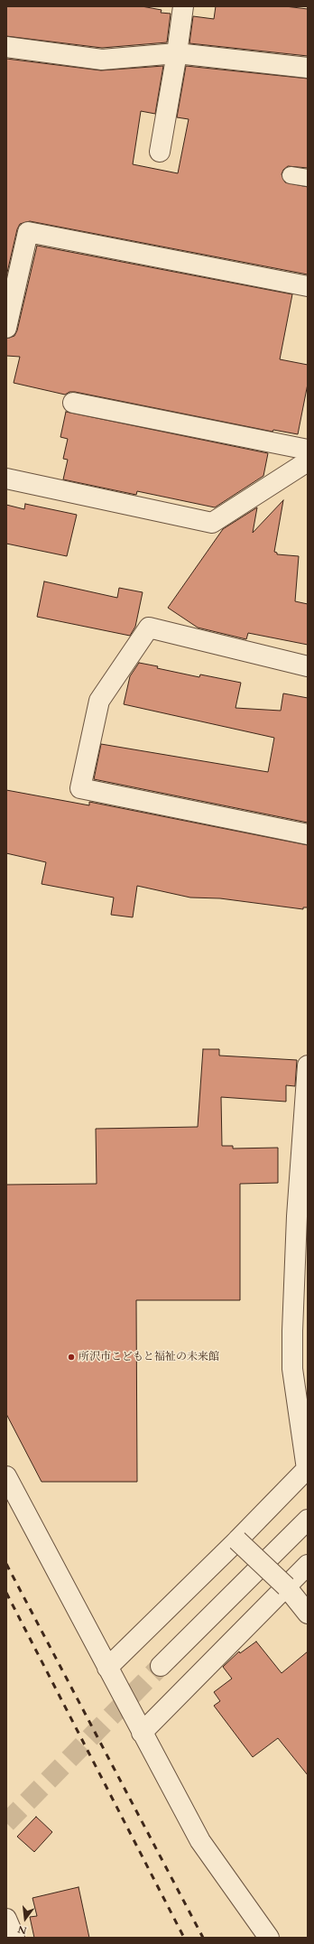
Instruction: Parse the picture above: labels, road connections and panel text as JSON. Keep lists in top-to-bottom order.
{
  "places": ["所沢市こどもと福祉の未来館"],
  "north": "bottom"
}
